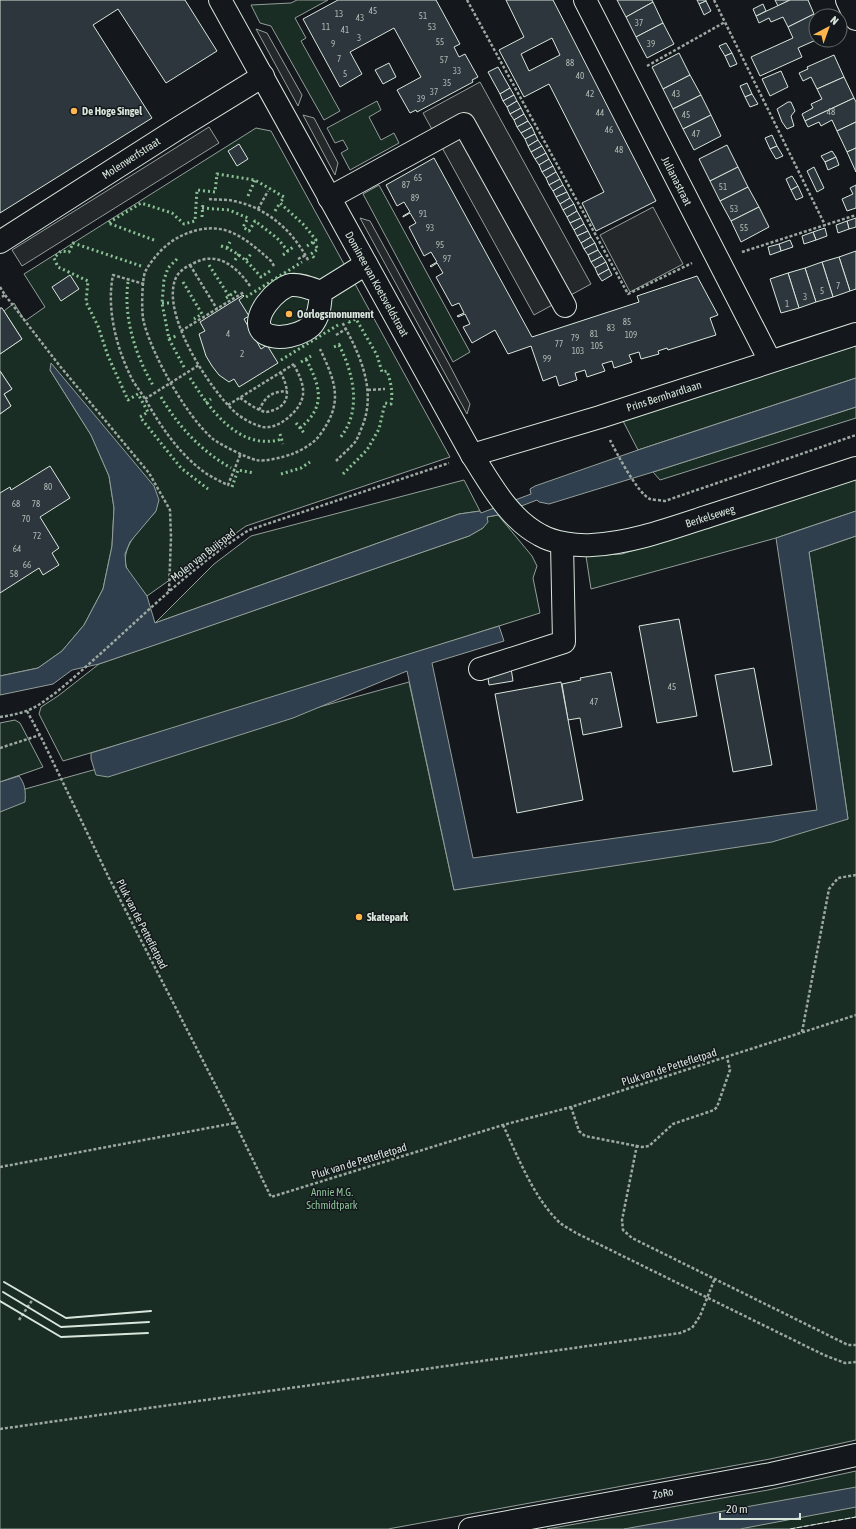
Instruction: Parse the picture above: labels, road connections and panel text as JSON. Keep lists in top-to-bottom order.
{
  "streets": {
    "street": [
      "Molenwerfstraat",
      "Julianastraat",
      "Dominee van Koetsveldstraat",
      "Prins Bernhardlaan",
      "Berkelseweg",
      "ZoRo"
    ],
    "path": ["Molen van Buijspad", "Pluk van de Pettefletpad"]
  },
  "crossings": [
    ["Molenwerfstraat", "Dominee van Koetsveldstraat"],
    ["Julianastraat", "Prins Bernhardlaan"],
    ["Dominee van Koetsveldstraat", "Prins Bernhardlaan"],
    ["Dominee van Koetsveldstraat", "Berkelseweg"],
    ["Dominee van Koetsveldstraat", "Molen van Buijspad"],
    ["Prins Bernhardlaan", "Molen van Buijspad"],
    ["Molen van Buijspad", "Pluk van de Pettefletpad"]
  ],
  "parks": ["Annie M.G. Schmidtpark"],
  "places": ["De Hoge Singel", "Oorlogsmonument", "Skatepark"],
  "house_numbers": [
    "45",
    "13",
    "51",
    "43",
    "37",
    "11",
    "53",
    "41",
    "3",
    "55",
    "9",
    "39",
    "7",
    "57",
    "88",
    "33",
    "5",
    "40",
    "35",
    "37",
    "42",
    "43",
    "39",
    "48",
    "44",
    "45",
    "46",
    "47",
    "48",
    "65",
    "87",
    "51",
    "89",
    "53",
    "91",
    "93",
    "55",
    "95",
    "97",
    "7",
    "5",
    "3",
    "1",
    "85",
    "83",
    "4",
    "81",
    "109",
    "79",
    "77",
    "105",
    "103",
    "2",
    "99",
    "80",
    "68",
    "78",
    "70",
    "72",
    "64",
    "66",
    "58",
    "45",
    "47"
  ],
  "scale_bar": "20 m",
  "north": "top right"
}
